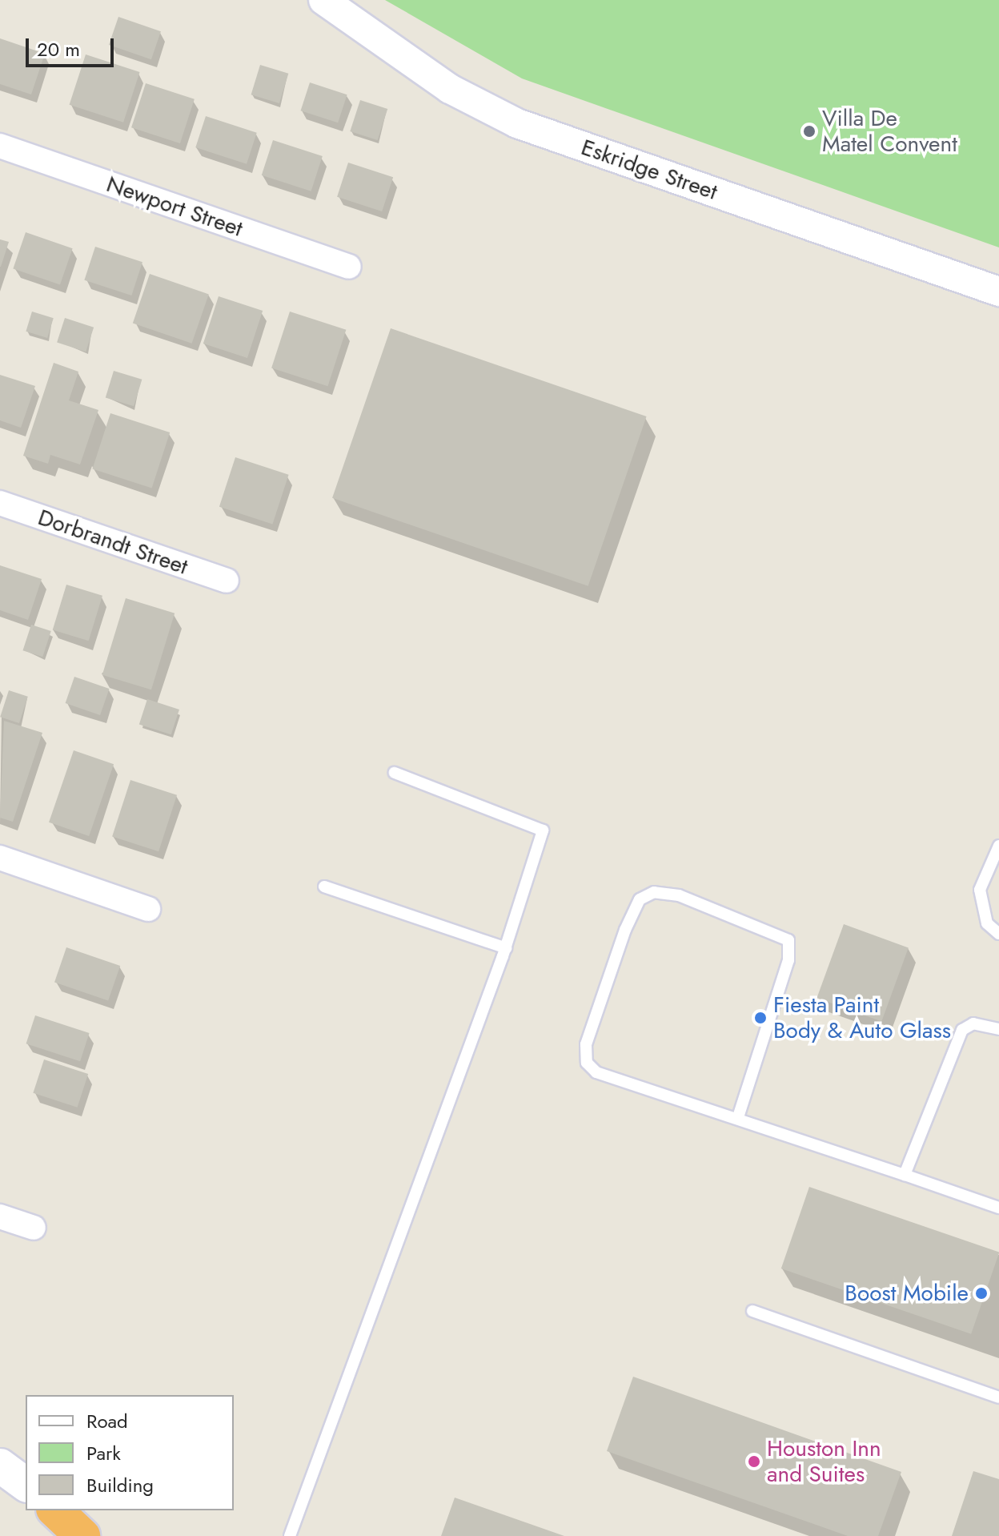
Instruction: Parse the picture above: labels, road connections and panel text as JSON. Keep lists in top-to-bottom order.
{
  "streets": {
    "street": ["Eskridge Street", "Newport Street", "Dorbrandt Street"]
  },
  "places": [
    "Villa De Matel Convent",
    "Fiesta Paint Body & Auto Glass",
    "Boost Mobile",
    "Houston Inn and Suites"
  ],
  "legend": ["Road", "Park", "Building"],
  "scale_bar": "20 m"
}
